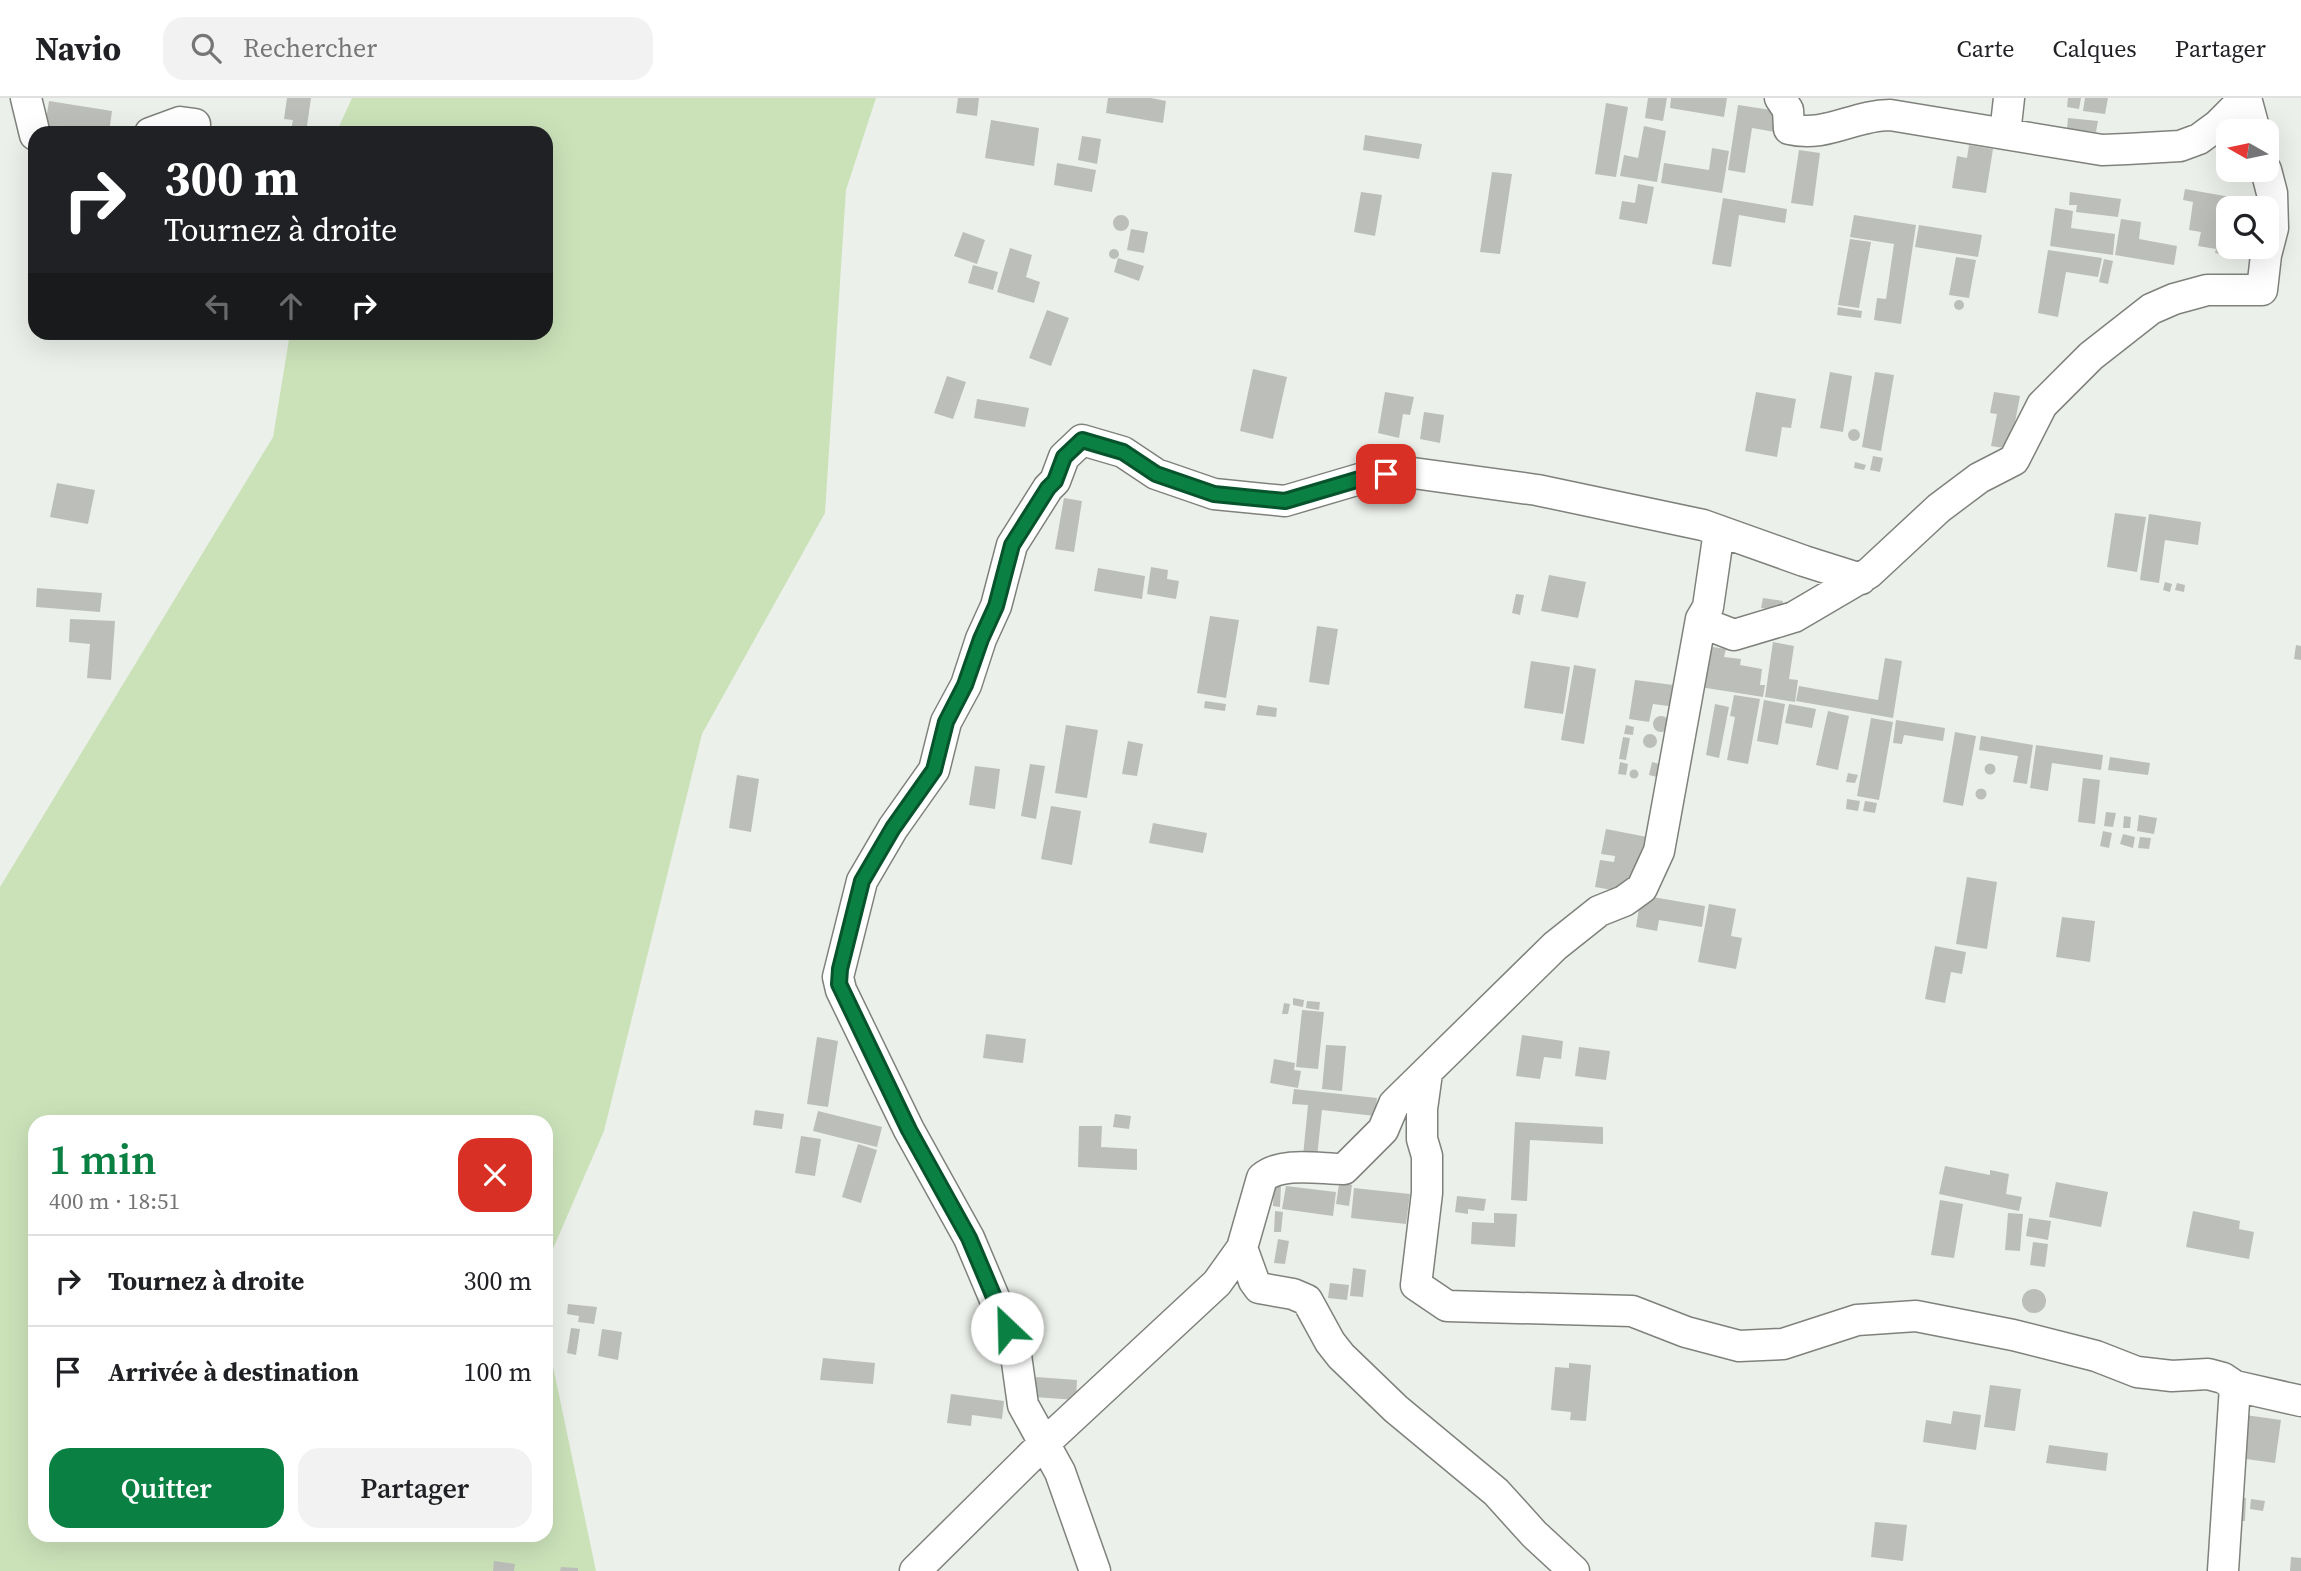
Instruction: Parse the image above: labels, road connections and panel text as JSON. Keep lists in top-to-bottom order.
{
  "north": "left",
  "page": {
    "header": "Navio",
    "search": "Rechercher",
    "nav": ["Carte", "Calques", "Partager"],
    "turn": ["300 m", "Tournez à droite"],
    "heading": ["1 min", "400 m · 18:51"],
    "list": [
      {
        "name": "Tournez à droite",
        "value": "300 m"
      },
      {
        "name": "Arrivée à destination",
        "value": "100 m"
      }
    ],
    "buttons": ["Quitter", "Partager"]
  }
}
